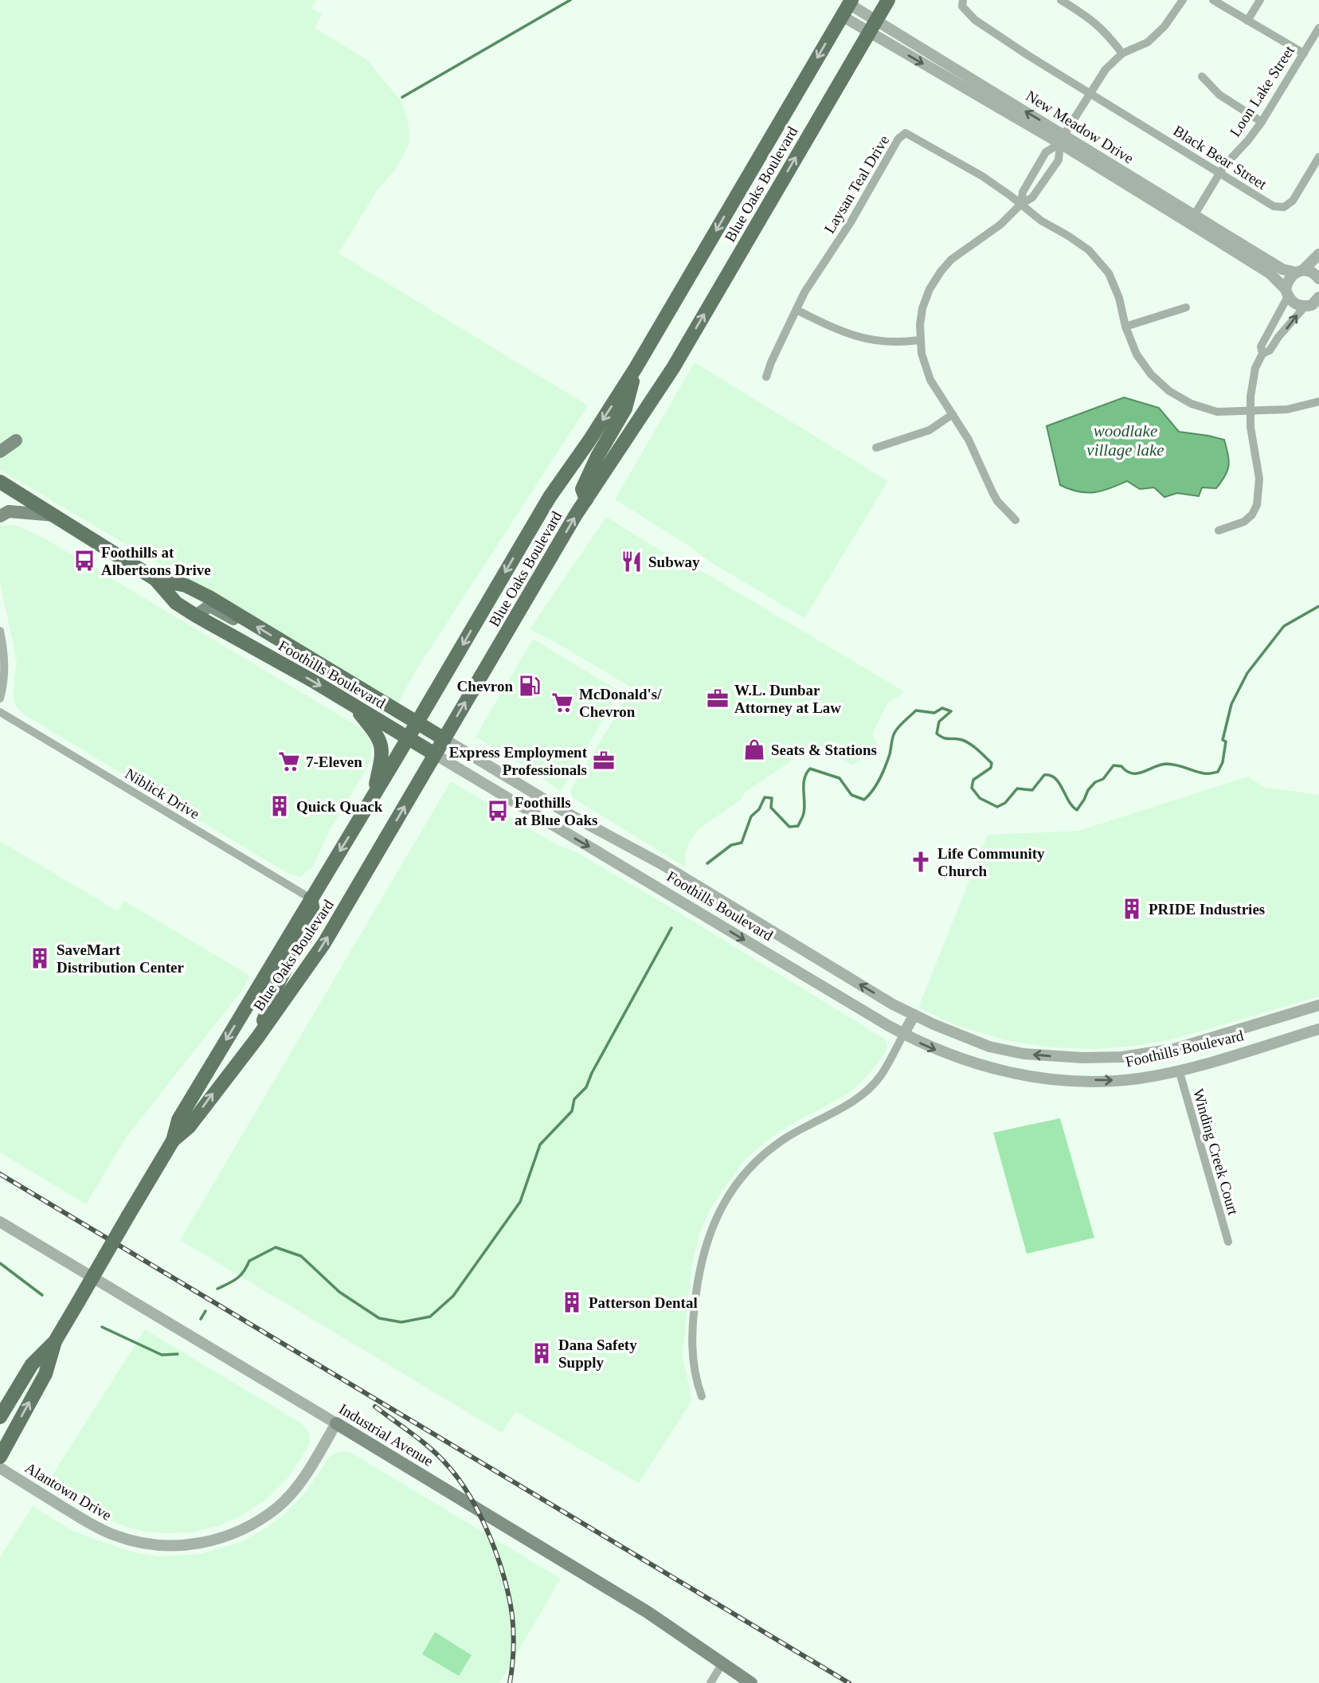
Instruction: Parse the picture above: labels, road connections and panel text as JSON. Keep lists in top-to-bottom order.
{
  "streets": {
    "main road": ["Blue Oaks Boulevard", "Foothills Boulevard", "Industrial Avenue"],
    "street": [
      "Loon Lake Street",
      "New Meadow Drive",
      "Black Bear Street",
      "Laysan Teal Drive",
      "Niblick Drive",
      "Winding Creek Court",
      "Alantown Drive"
    ]
  },
  "crossings": [
    ["Loon Lake Street", "New Meadow Drive"],
    ["Loon Lake Street", "Black Bear Street"],
    ["New Meadow Drive", "Blue Oaks Boulevard"],
    ["Blue Oaks Boulevard", "Foothills Boulevard"],
    ["Blue Oaks Boulevard", "Niblick Drive"],
    ["Foothills Boulevard", "Winding Creek Court"],
    ["Industrial Avenue", "Alantown Drive"]
  ],
  "water": ["woodlake village lake"],
  "places": {
    "bus stop": ["Foothills at Albertsons Drive", "Foothills at Blue Oaks"],
    "restaurant": ["Subway"],
    "fuel station": ["Chevron"],
    "office": ["W.L. Dunbar Attorney at Law", "Express Employment Professionals"],
    "supermarket": ["McDonald's/ Chevron", "7-Eleven"],
    "shop": ["Seats & Stations"],
    "building": [
      "Quick Quack",
      "PRIDE Industries",
      "SaveMart Distribution Center",
      "Patterson Dental",
      "Dana Safety Supply"
    ],
    "church": ["Life Community Church"]
  }
}
